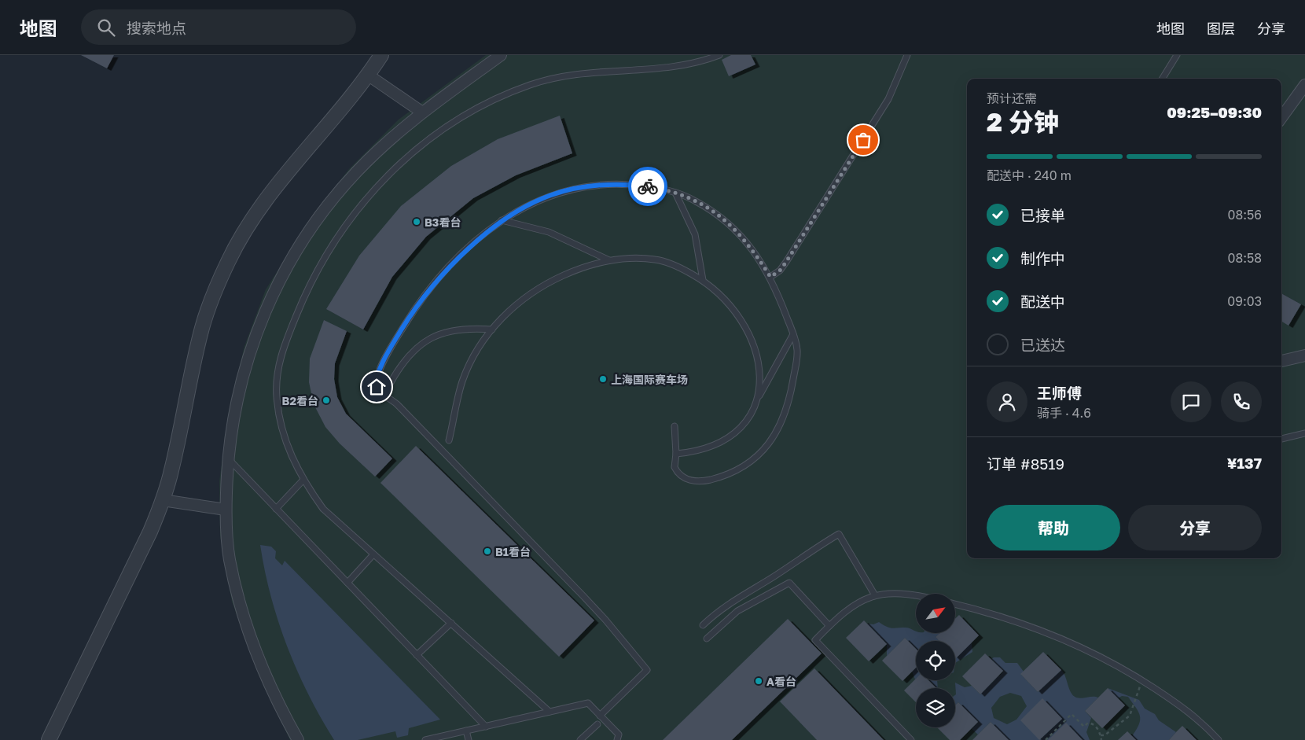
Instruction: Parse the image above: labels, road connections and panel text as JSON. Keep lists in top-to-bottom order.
{
  "places": [
    "B3看台",
    "上海国际赛车场",
    "B2看台",
    "B1看台",
    "A看台"
  ],
  "north": "top right",
  "page": {
    "header": "地图",
    "search": "搜索地点",
    "nav": ["地图", "图层", "分享"],
    "heading": ["2 分钟", "预计还需", "09:25–09:30"],
    "panel": [
      "王师傅",
      "骑手 · 4.6",
      "订单 #8519",
      "¥137"
    ],
    "bar": "配送中 · 240 m",
    "list": [
      ["已接单", "08:56"],
      ["制作中", "08:58"],
      ["配送中", "09:03"],
      "已送达"
    ],
    "buttons": ["帮助", "分享"]
  }
}
